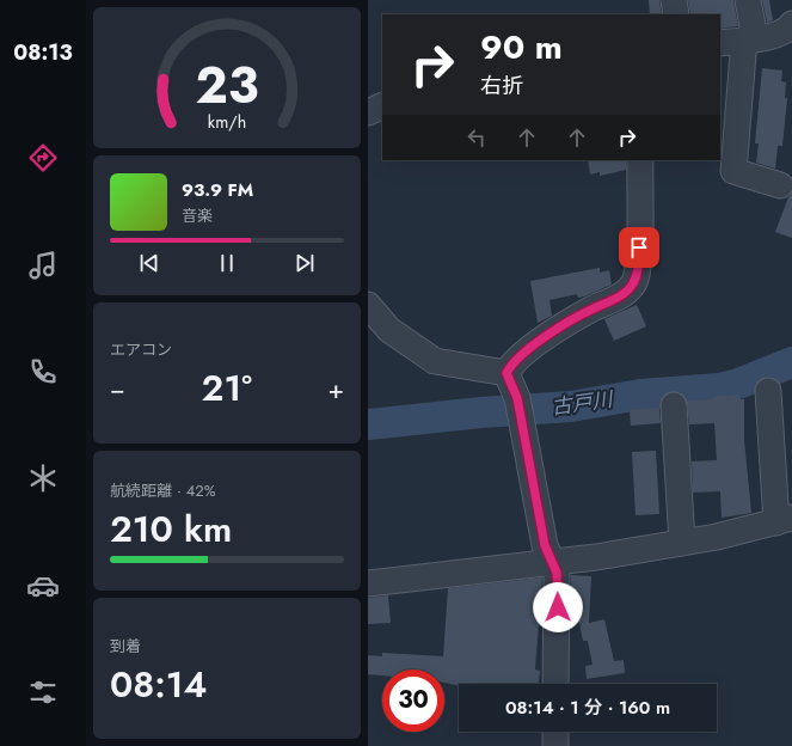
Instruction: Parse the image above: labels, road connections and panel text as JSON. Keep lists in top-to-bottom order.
{
  "water": ["古戸川"],
  "page": {
    "tabs": "08:13",
    "turn": ["90 m", "右折"],
    "song": ["93.9 FM", "音楽"],
    "tile": [
      "エアコン",
      ["航続距離 · 42%", "210 km"],
      ["到着", "08:14"]
    ],
    "heat": ["−", "21°", "+"],
    "limit": "30",
    "trip": "08:14 · 1 分 · 160 m",
    "gauge": ["23", "km/h"]
  }
}
